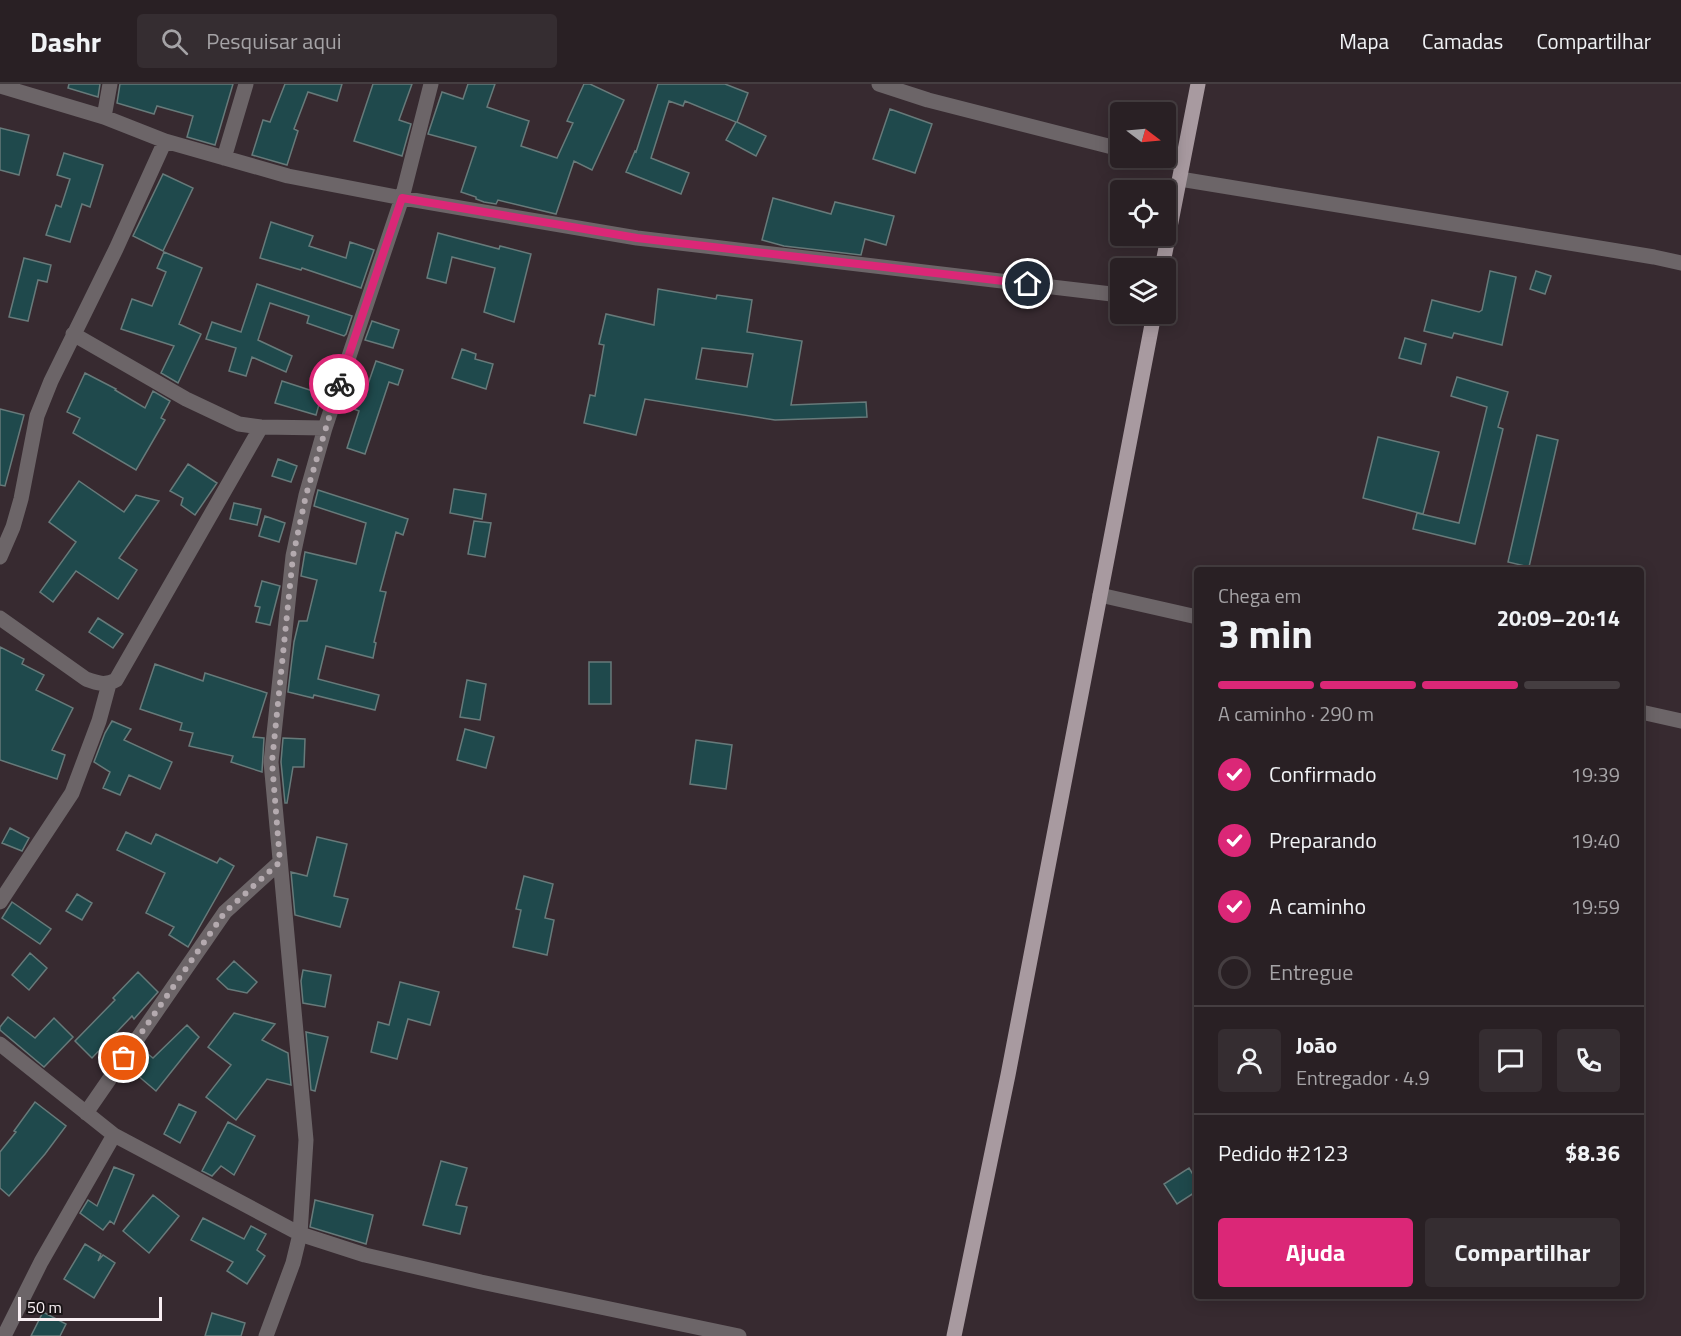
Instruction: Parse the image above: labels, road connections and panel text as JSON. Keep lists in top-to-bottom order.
{
  "scale_bar": "50 m",
  "north": "right",
  "page": {
    "header": "Dashr",
    "search": "Pesquisar aqui",
    "nav": ["Mapa", "Camadas", "Compartilhar"],
    "heading": ["3 min", "Chega em", "20:09–20:14"],
    "panel": [
      "João",
      "Entregador · 4.9",
      "Pedido #2123",
      "$8.36"
    ],
    "bar": "A caminho · 290 m",
    "list": [
      ["Confirmado", "19:39"],
      ["Preparando", "19:40"],
      ["A caminho", "19:59"],
      "Entregue"
    ],
    "buttons": ["Ajuda", "Compartilhar"],
    "scale": "50 m"
  }
}
